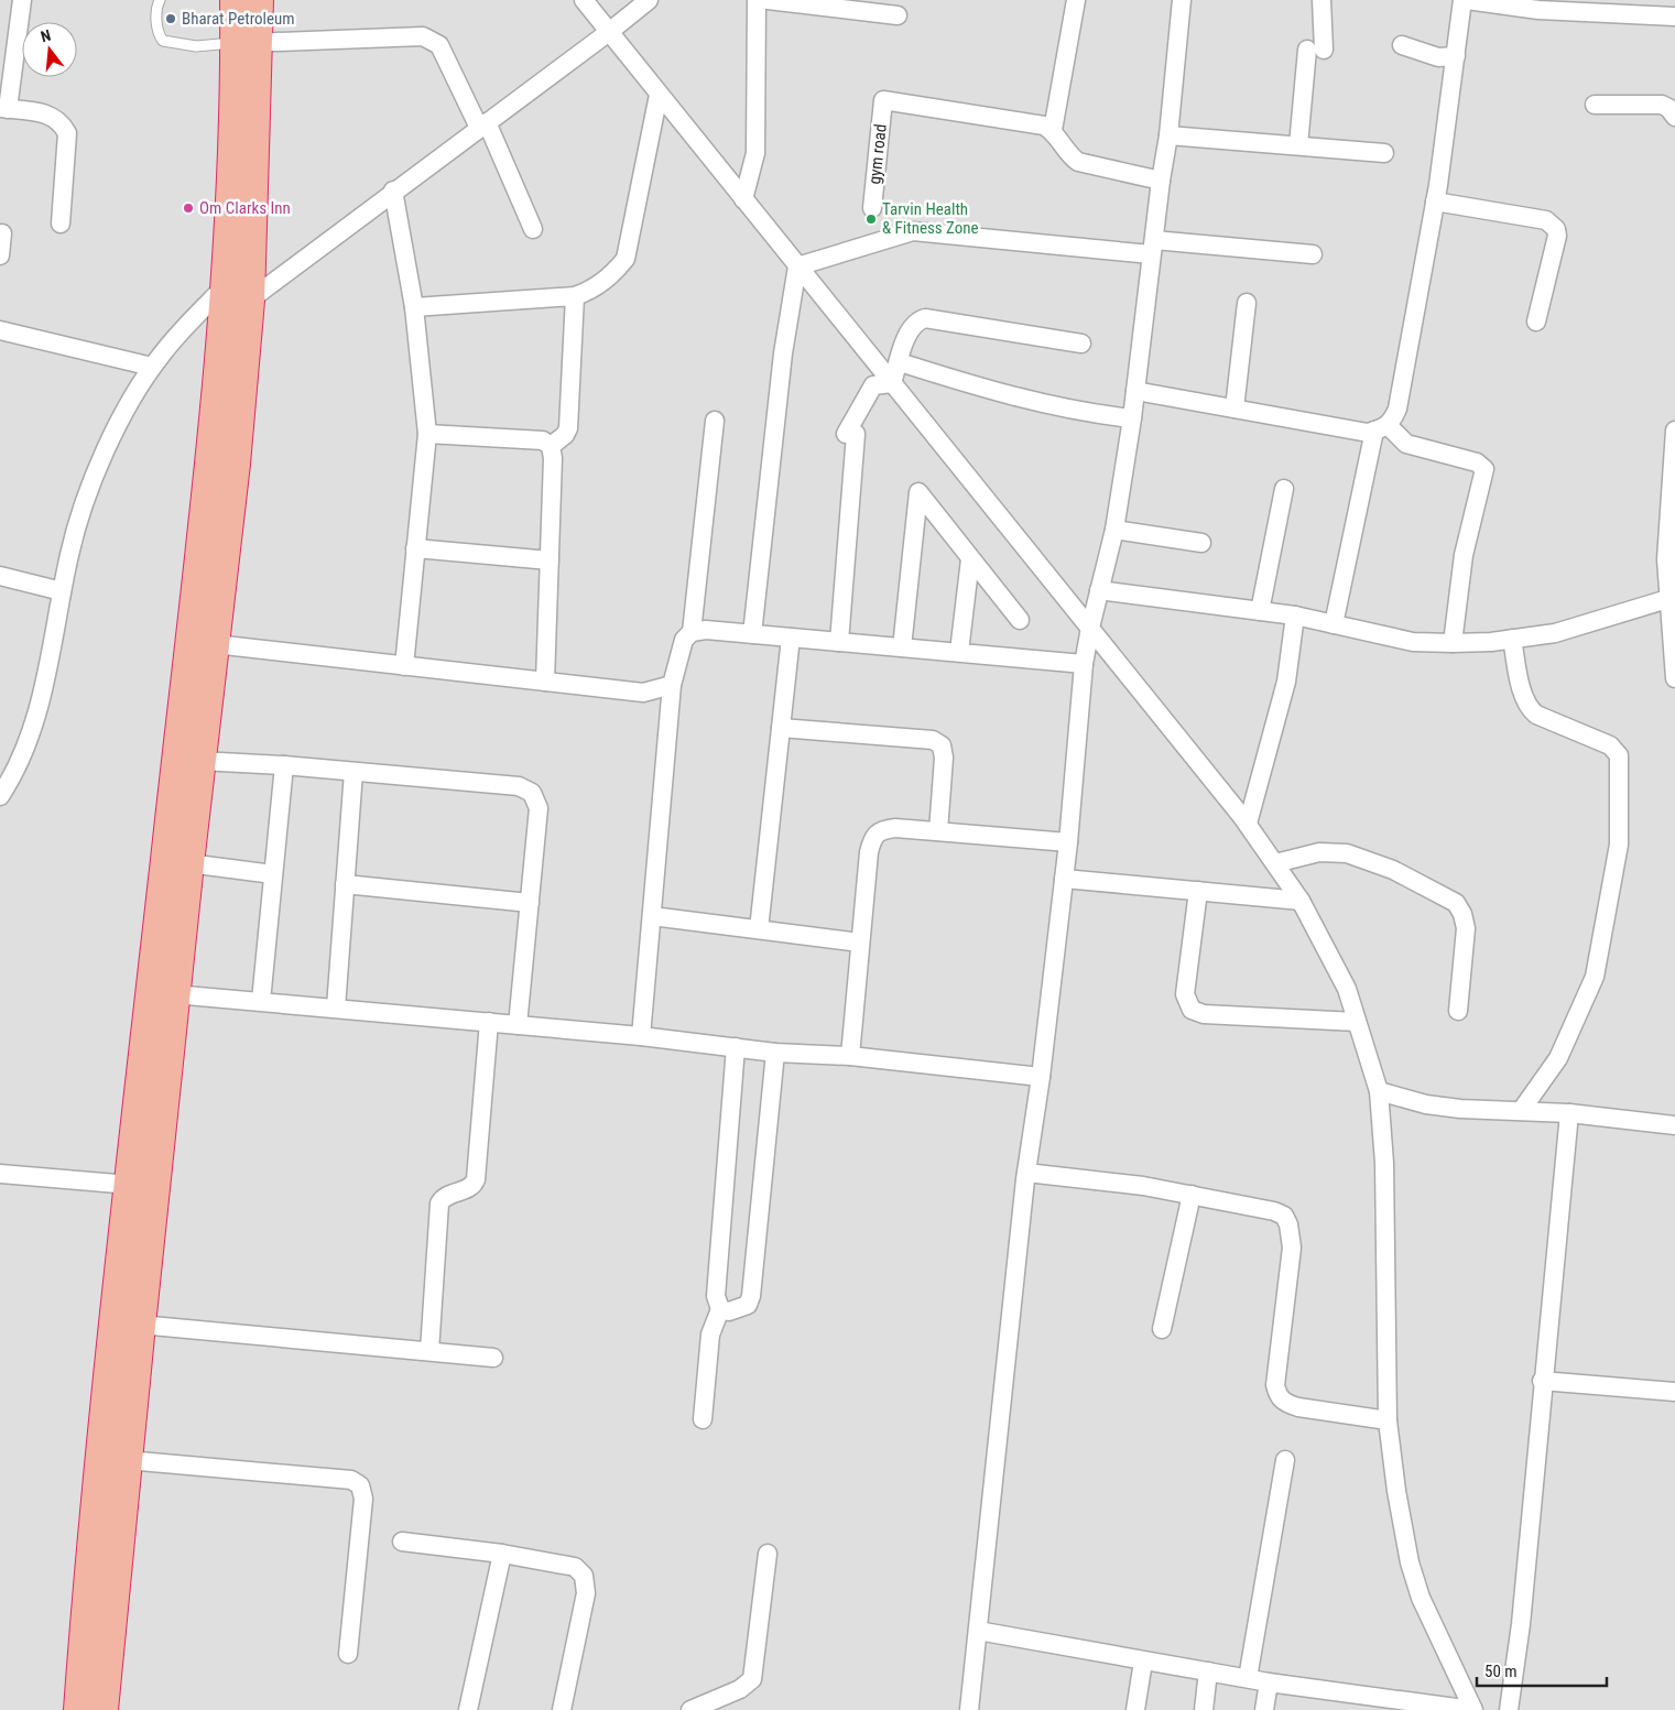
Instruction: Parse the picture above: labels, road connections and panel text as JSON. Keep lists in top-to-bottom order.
{
  "streets": {
    "street": ["gym road"]
  },
  "places": ["Bharat Petroleum", "Om Clarks Inn", "Tarvin Health & Fitness Zone"],
  "scale_bar": "50 m",
  "north": "top"
}
